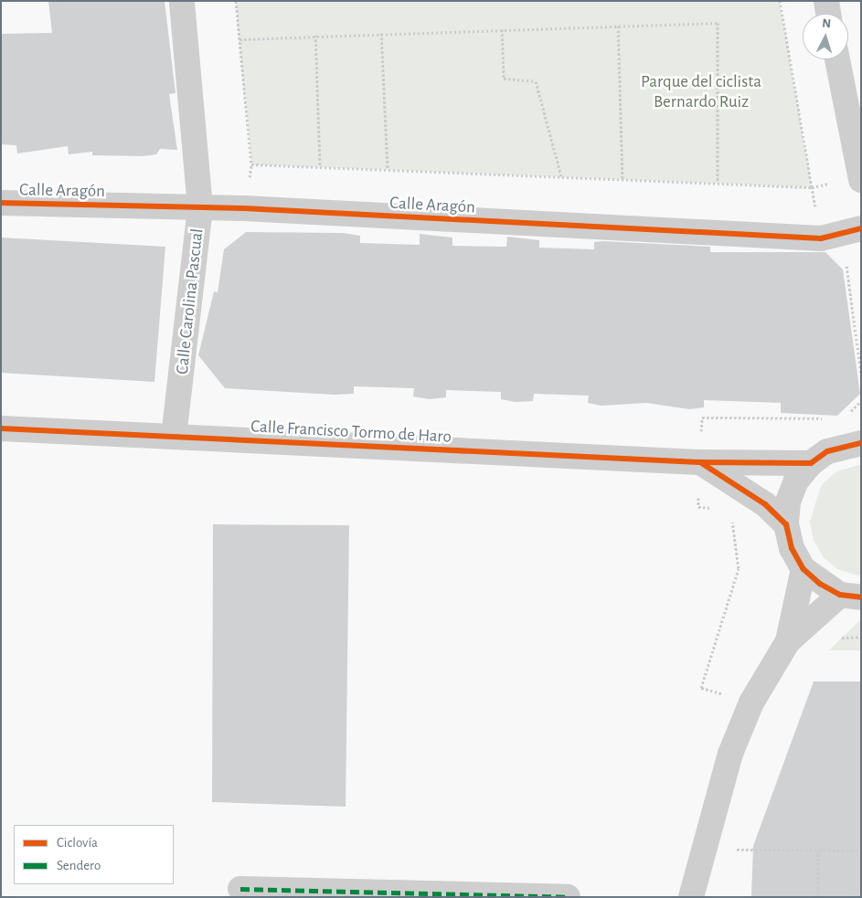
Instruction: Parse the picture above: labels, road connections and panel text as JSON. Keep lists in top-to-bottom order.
{
  "streets": {
    "street": ["Calle Aragón", "Calle Carolina Pascual", "Calle Francisco Tormo de Haro"]
  },
  "crossings": [
    ["Calle Aragón", "Calle Carolina Pascual"],
    ["Calle Carolina Pascual", "Calle Francisco Tormo de Haro"]
  ],
  "parks": ["Parque del ciclista Bernardo Ruiz"],
  "legend": ["Ciclovía", "Sendero"],
  "north": "top"
}
